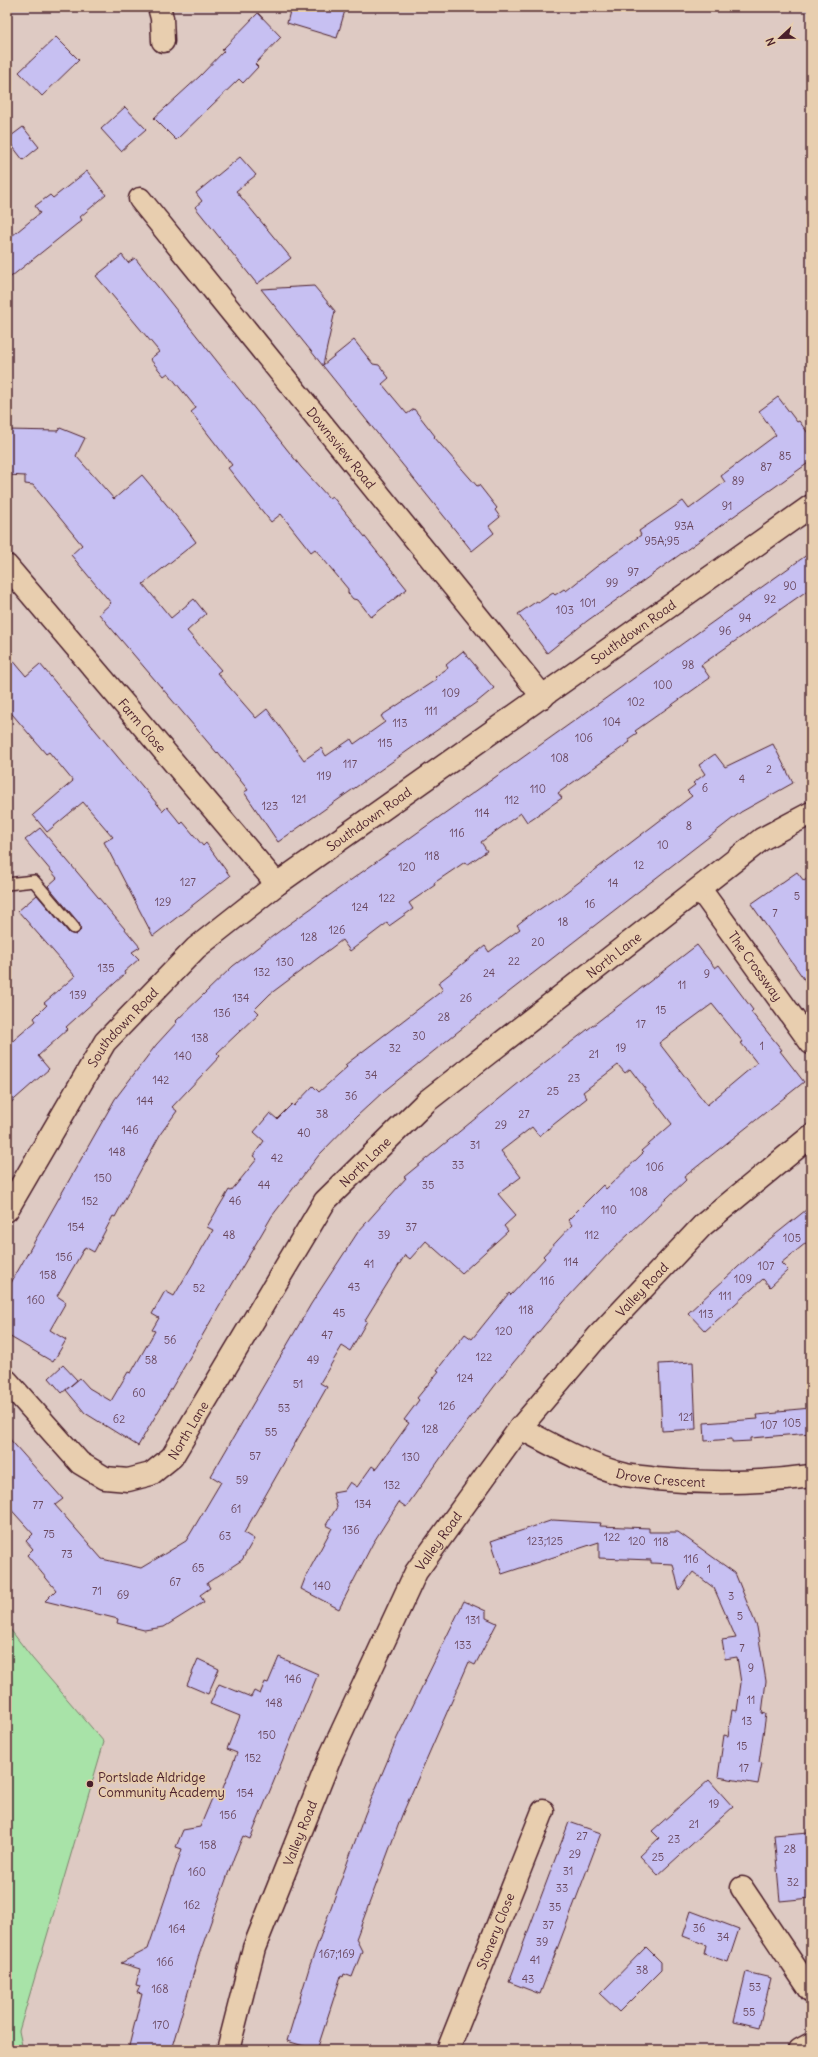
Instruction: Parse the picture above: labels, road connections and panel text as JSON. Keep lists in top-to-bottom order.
{
  "streets": {
    "street": [
      "Downsview Road",
      "Southdown Road",
      "Farm Close",
      "North Lane",
      "The Crossway",
      "Valley Road",
      "Drove Crescent",
      "Stonery Close"
    ]
  },
  "crossings": [
    ["Downsview Road", "Southdown Road"],
    ["Southdown Road", "Farm Close"],
    ["North Lane", "The Crossway"],
    ["Valley Road", "Drove Crescent"]
  ],
  "places": ["Portslade Aldridge Community Academy"],
  "house_numbers": [
    "85",
    "87",
    "89",
    "91",
    "93A",
    "95A;95",
    "97",
    "99",
    "90",
    "92",
    "101",
    "103",
    "94",
    "96",
    "98",
    "100",
    "109",
    "102",
    "111",
    "104",
    "113",
    "106",
    "115",
    "108",
    "117",
    "2",
    "119",
    "4",
    "6",
    "110",
    "121",
    "112",
    "123",
    "114",
    "8",
    "116",
    "10",
    "118",
    "12",
    "120",
    "127",
    "14",
    "5",
    "122",
    "129",
    "16",
    "124",
    "7",
    "18",
    "126",
    "128",
    "20",
    "22",
    "130",
    "135",
    "132",
    "24",
    "9",
    "11",
    "139",
    "134",
    "26",
    "15",
    "136",
    "28",
    "17",
    "30",
    "138",
    "1",
    "32",
    "19",
    "21",
    "140",
    "34",
    "23",
    "142",
    "25",
    "36",
    "144",
    "38",
    "27",
    "29",
    "146",
    "40",
    "31",
    "148",
    "42",
    "33",
    "106",
    "150",
    "44",
    "35",
    "108",
    "152",
    "46",
    "110",
    "154",
    "37",
    "48",
    "39",
    "112",
    "105",
    "156",
    "114",
    "41",
    "107",
    "158",
    "109",
    "116",
    "43",
    "52",
    "111",
    "160",
    "118",
    "45",
    "113",
    "120",
    "47",
    "56",
    "122",
    "58",
    "49",
    "124",
    "51",
    "60",
    "126",
    "53",
    "121",
    "62",
    "105",
    "107",
    "128",
    "55",
    "57",
    "130",
    "59",
    "132",
    "134",
    "77",
    "61",
    "136",
    "75",
    "63",
    "122",
    "123;125",
    "120",
    "118",
    "73",
    "116",
    "65",
    "1",
    "67",
    "140",
    "71",
    "69",
    "3",
    "5",
    "131",
    "133",
    "7",
    "9",
    "146",
    "11",
    "148",
    "13",
    "150",
    "15",
    "152",
    "17",
    "154",
    "19",
    "156",
    "21",
    "27",
    "23",
    "158",
    "28",
    "29",
    "25",
    "31",
    "160",
    "32",
    "33",
    "162",
    "35",
    "37",
    "36",
    "164",
    "34",
    "39",
    "167;169",
    "41",
    "166",
    "38",
    "43",
    "53",
    "168",
    "55",
    "170"
  ],
  "north": "left"
}
